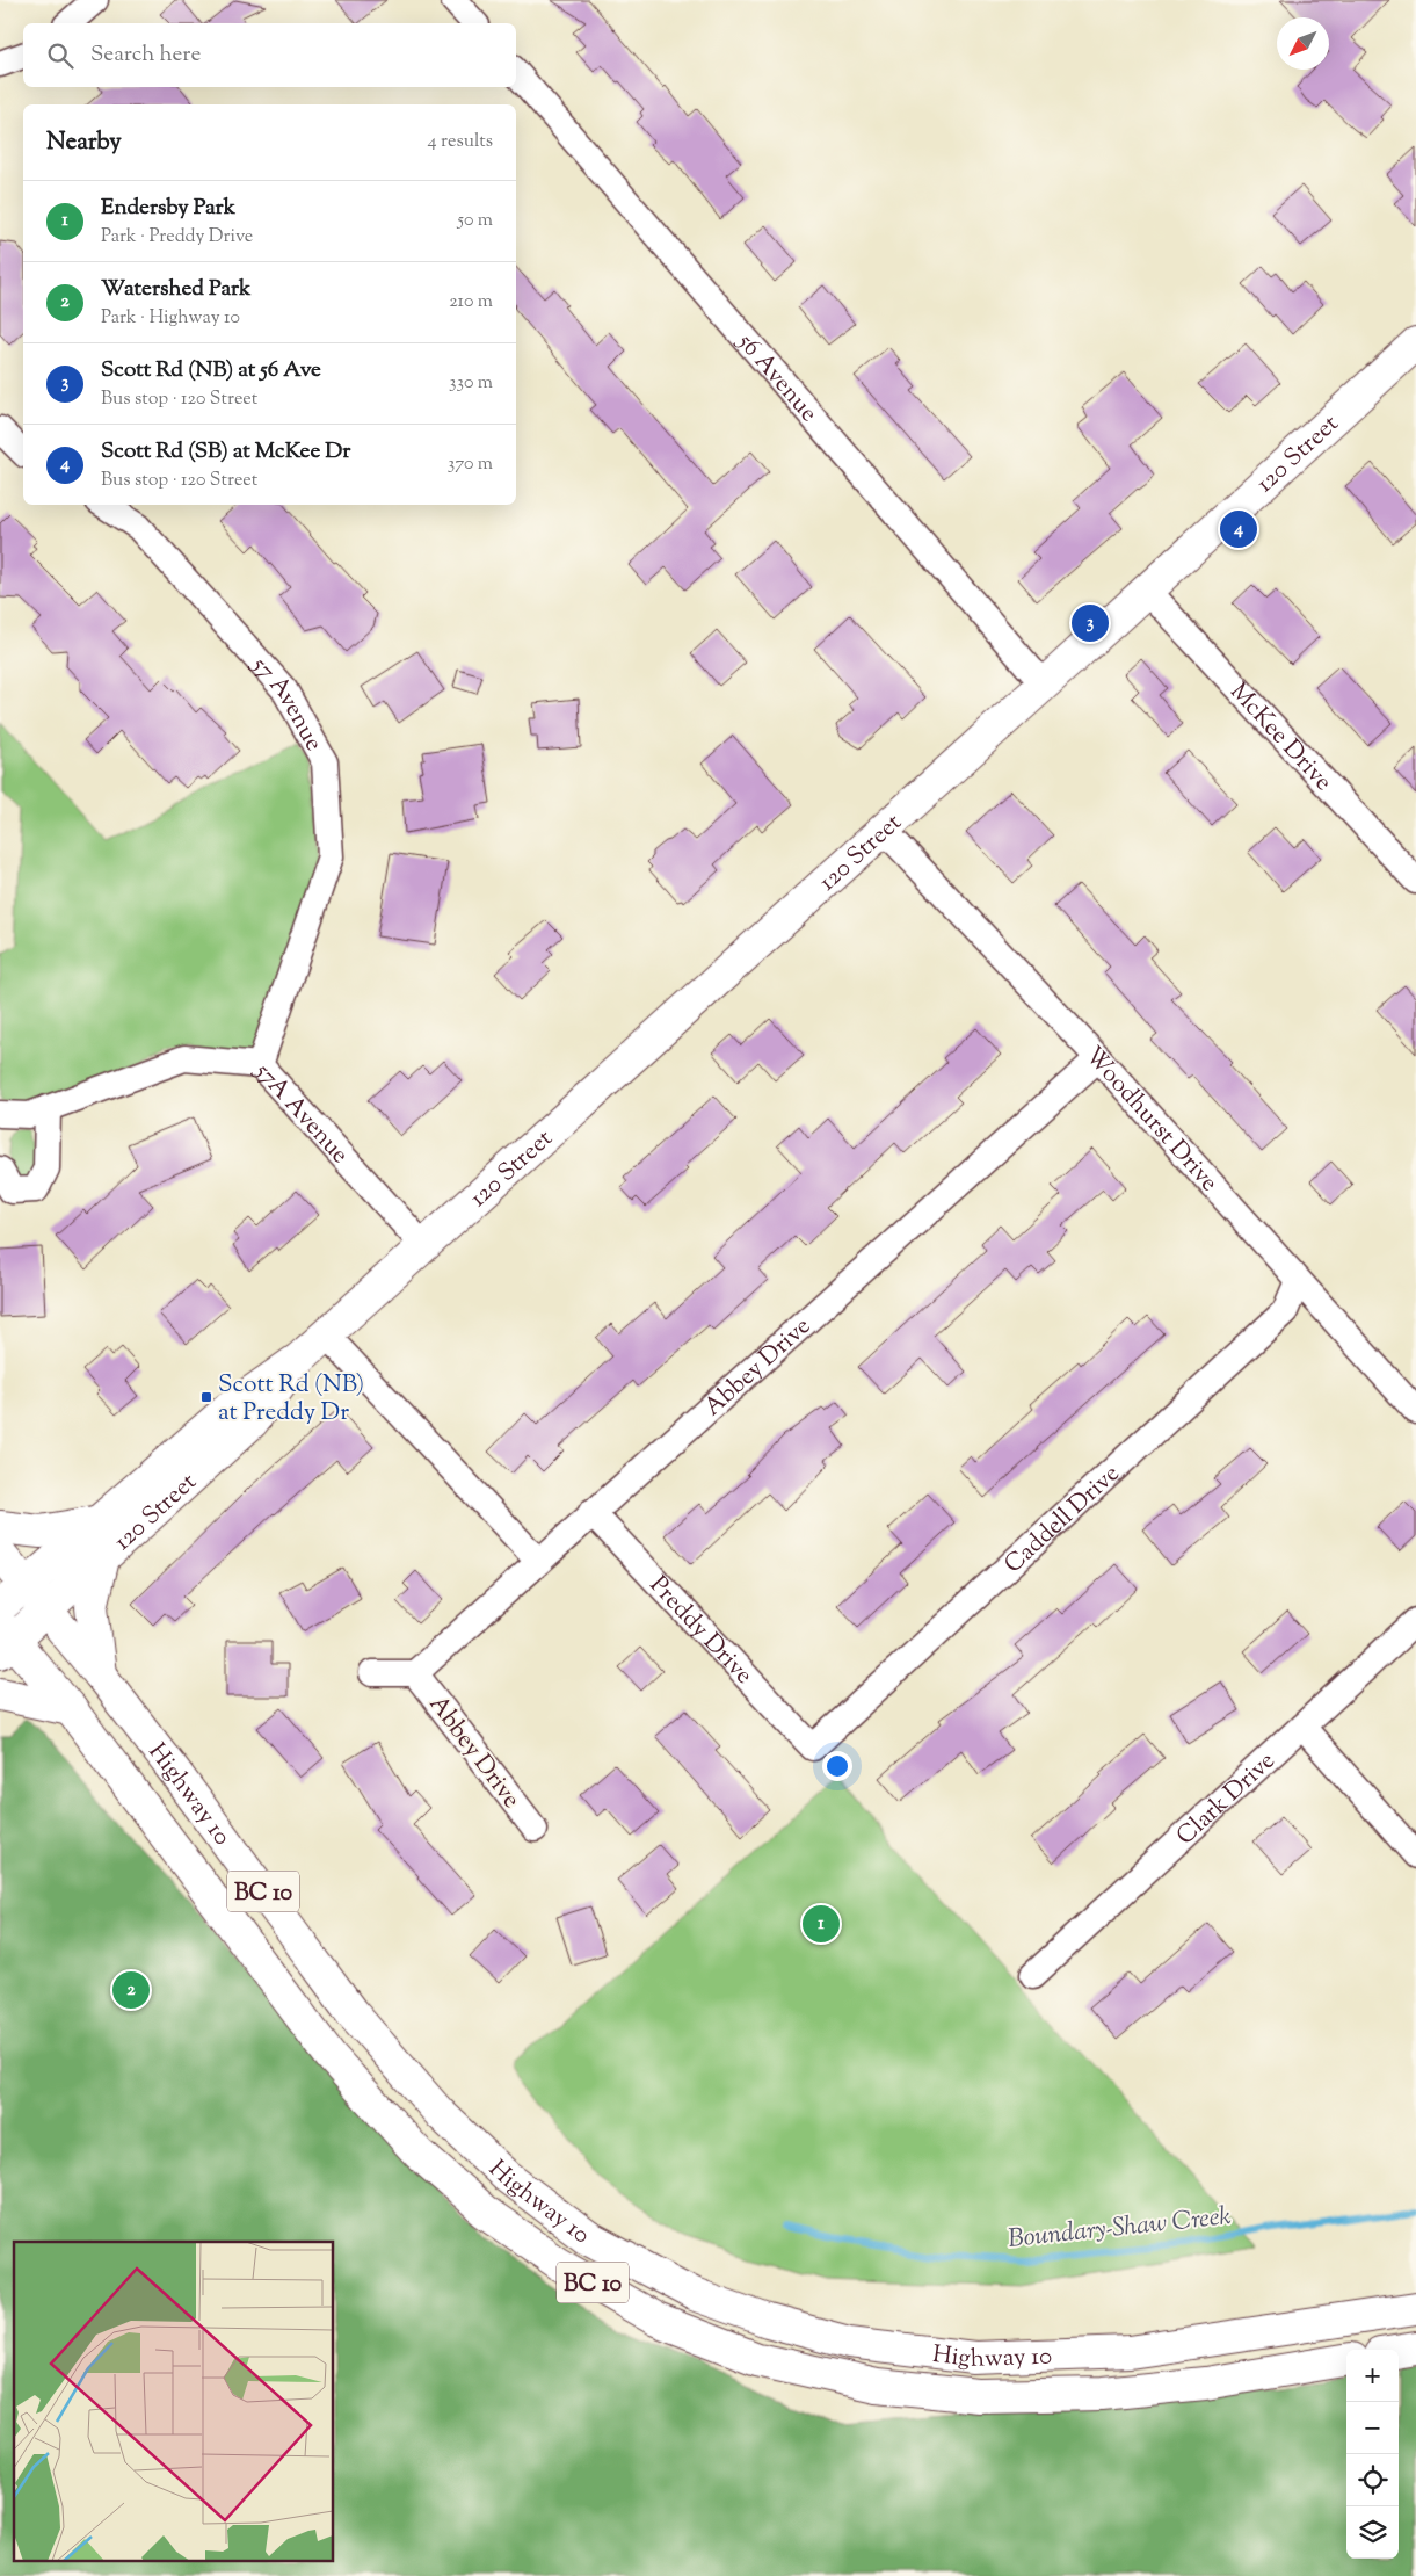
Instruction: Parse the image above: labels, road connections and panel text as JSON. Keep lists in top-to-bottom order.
{
  "streets": {
    "main road": ["120 Street", "Highway 10", "BC 10"],
    "street": [
      "56 Avenue",
      "57 Avenue",
      "McKee Drive",
      "57A Avenue",
      "Woodhurst Drive",
      "Abbey Drive",
      "Caddell Drive",
      "Preddy Drive",
      "Clark Drive"
    ]
  },
  "crossings": [
    ["56 Avenue", "120 Street"],
    ["120 Street", "McKee Drive"],
    ["120 Street", "57A Avenue"],
    ["120 Street", "Woodhurst Drive"],
    ["120 Street", "Highway 10"],
    ["57 Avenue", "57A Avenue"],
    ["Woodhurst Drive", "Abbey Drive"],
    ["Woodhurst Drive", "Caddell Drive"],
    ["Abbey Drive", "Preddy Drive"],
    ["Caddell Drive", "Preddy Drive"]
  ],
  "water": ["Boundary-Shaw Creek"],
  "places": {
    "transit": ["Scott Rd (NB) at Preddy Dr"]
  },
  "north": "bottom left",
  "page": {
    "search": "Search here",
    "heading": ["Nearby", "4 results"],
    "list": [
      {
        "mark": "1",
        "name": "Endersby Park",
        "note": "Park · Preddy Drive",
        "value": "50 m"
      },
      {
        "mark": "2",
        "name": "Watershed Park",
        "note": "Park · Highway 10",
        "value": "210 m"
      },
      {
        "mark": "3",
        "name": "Scott Rd (NB) at 56 Ave",
        "note": "Bus stop · 120 Street",
        "value": "330 m"
      },
      {
        "mark": "4",
        "name": "Scott Rd (SB) at McKee Dr",
        "note": "Bus stop · 120 Street",
        "value": "370 m"
      }
    ],
    "pins": [
      "4",
      "3",
      "1",
      "2"
    ],
    "map_buttons": ["+", "−"]
  }
}
